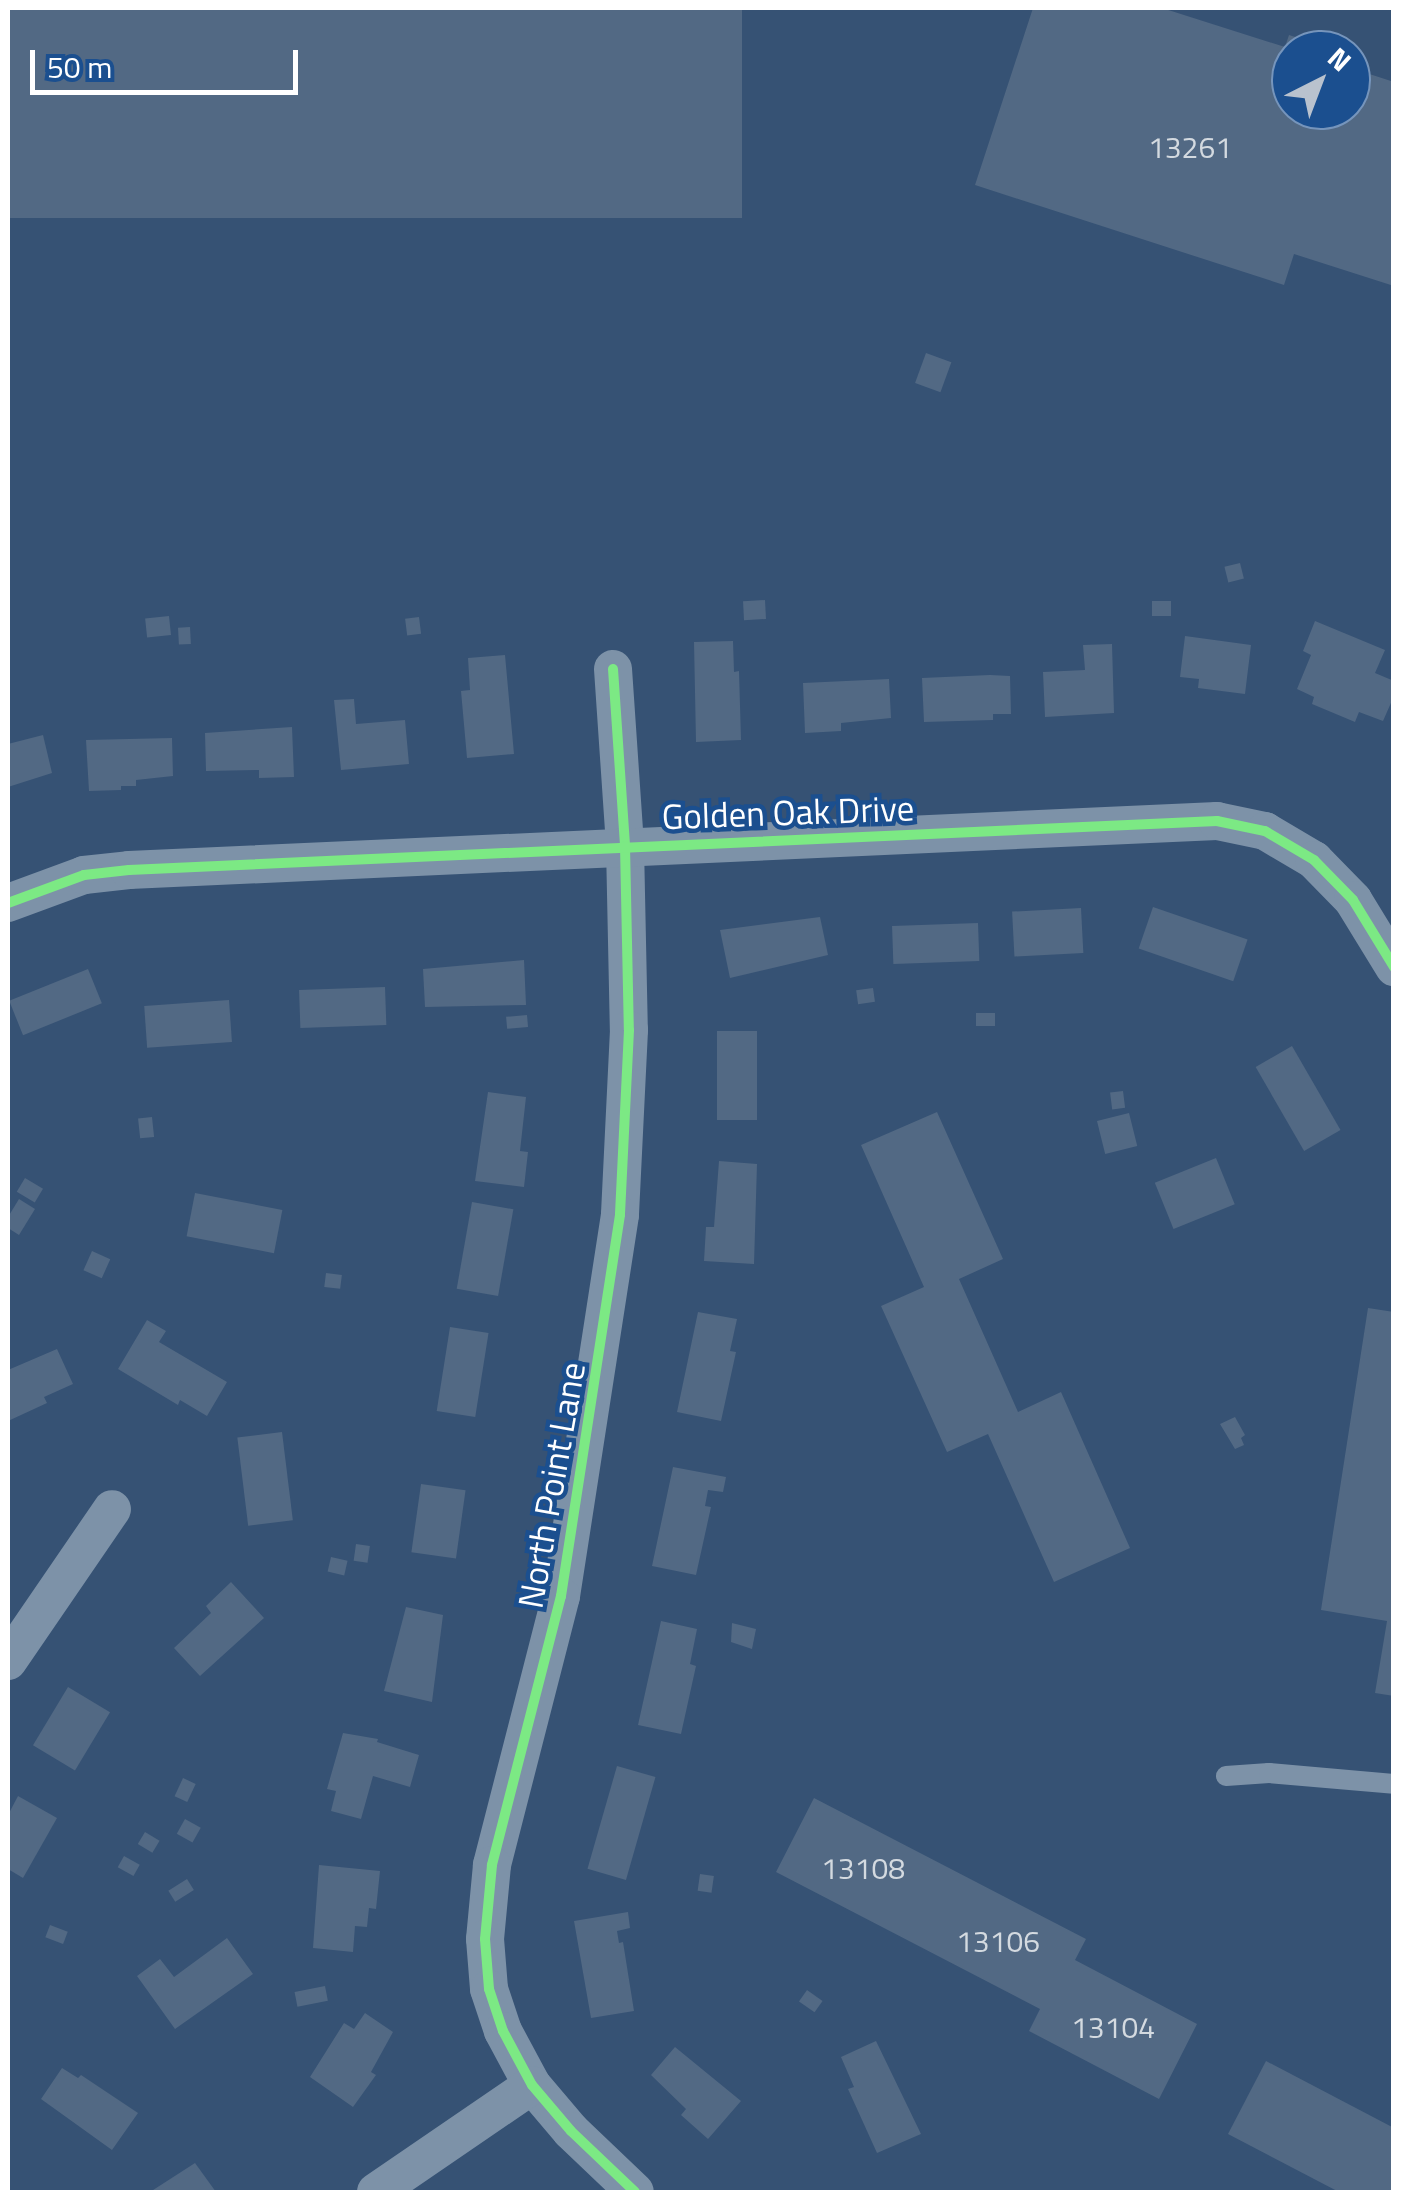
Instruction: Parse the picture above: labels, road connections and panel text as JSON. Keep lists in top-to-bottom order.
{
  "streets": {
    "street": ["Golden Oak Drive", "North Point Lane"]
  },
  "crossings": [
    ["Golden Oak Drive", "North Point Lane"]
  ],
  "house_numbers": [
    "13261",
    "13108",
    "13106",
    "13104"
  ],
  "scale_bar": "50 m",
  "north": "top right"
}
